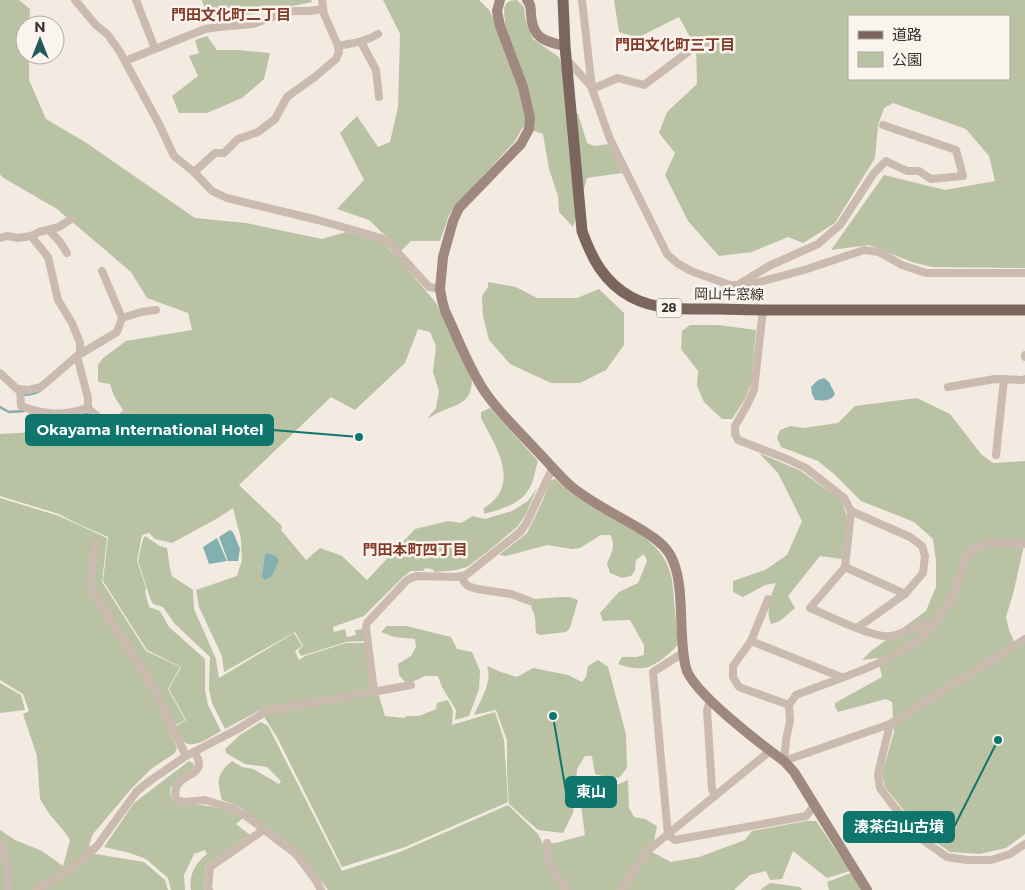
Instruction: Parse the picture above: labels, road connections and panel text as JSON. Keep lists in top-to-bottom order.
{
  "streets": {
    "main road": ["岡山牛窓線", "28"]
  },
  "districts": ["門田文化町二丁目", "門田文化町三丁目", "門田本町四丁目"],
  "places": ["Okayama International Hotel", "東山", "湊茶臼山古墳"],
  "legend": ["道路", "公園"],
  "north": "top"
}
